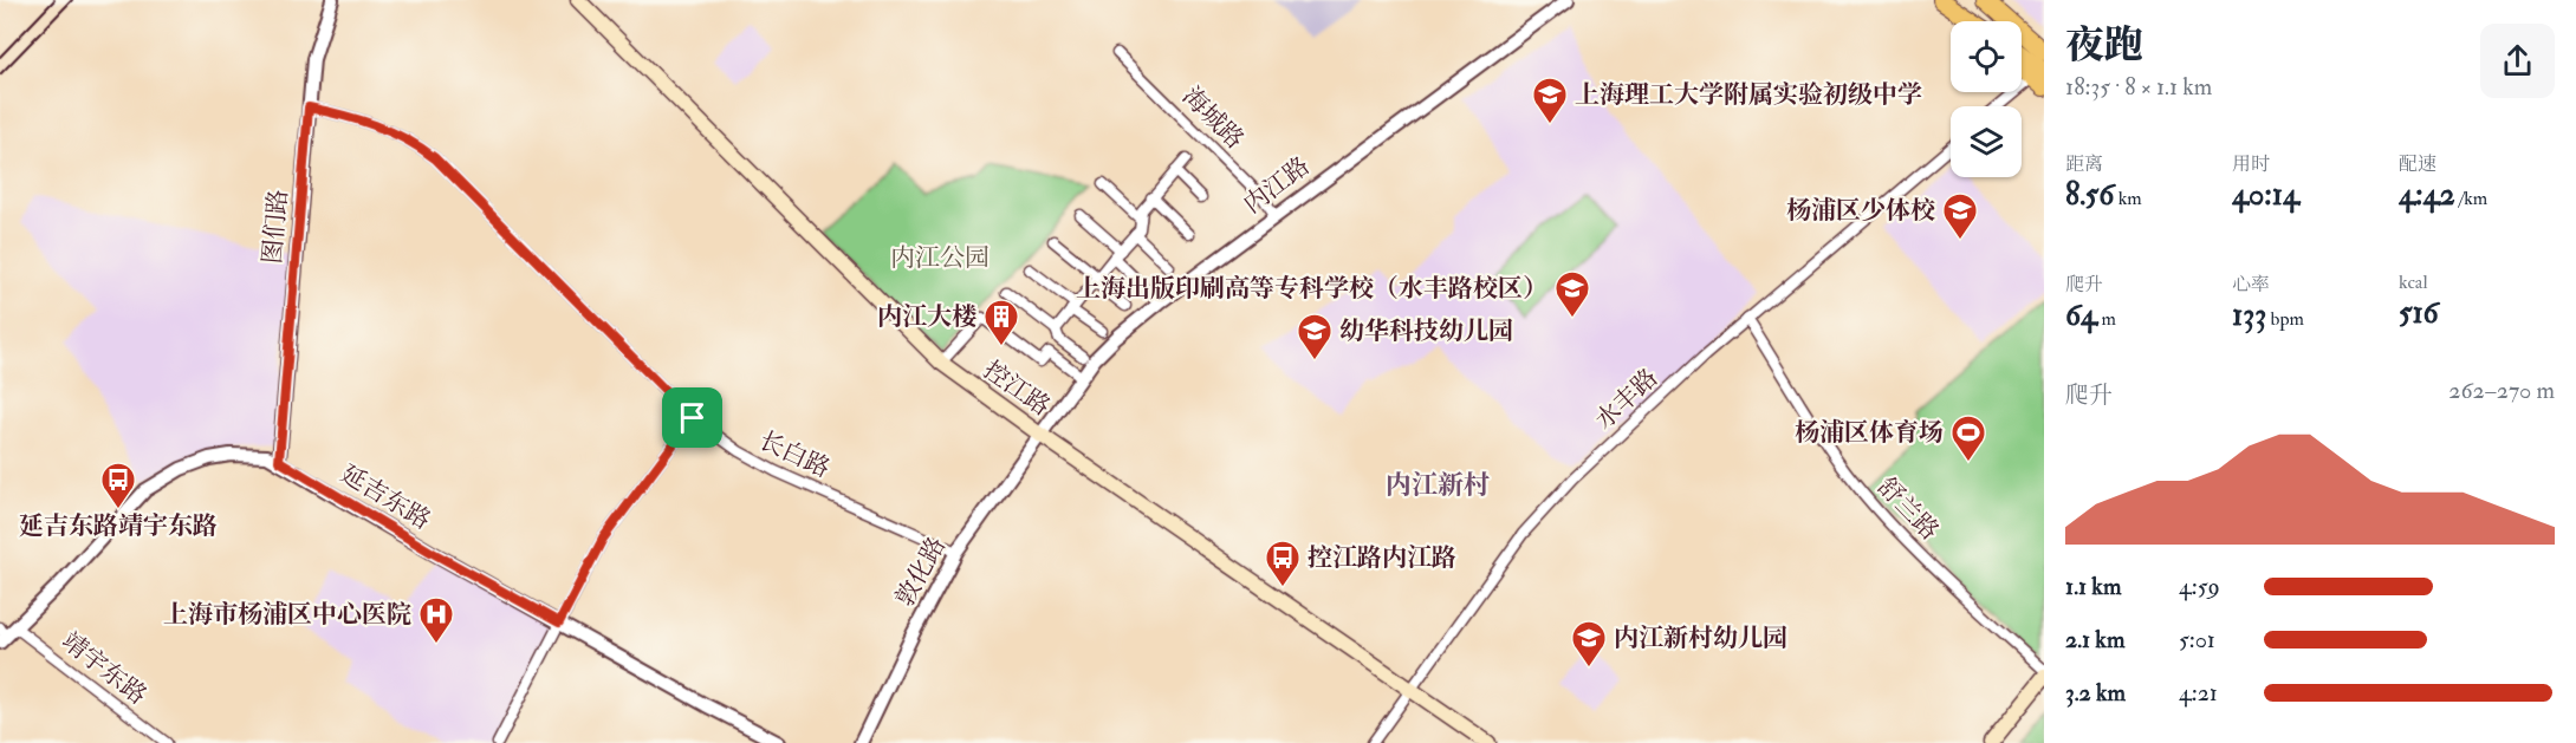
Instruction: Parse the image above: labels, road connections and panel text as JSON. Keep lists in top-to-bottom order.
{
  "streets": {
    "main road": ["控江路"],
    "street": [
      "海城路",
      "内江路",
      "图们路",
      "水丰路",
      "长白路",
      "延吉东路",
      "舒兰路",
      "敦化路",
      "靖宇东路"
    ]
  },
  "crossings": [
    ["海城路", "内江路"],
    ["内江路", "控江路"],
    ["内江路", "敦化路"],
    ["图们路", "长白路"],
    ["图们路", "延吉东路"],
    ["控江路", "水丰路"],
    ["控江路", "敦化路"],
    ["水丰路", "舒兰路"],
    ["长白路", "敦化路"],
    ["延吉东路", "靖宇东路"]
  ],
  "districts": ["内江新村"],
  "parks": ["内江公园"],
  "places": {
    "school or university": [
      "上海理工大学附属实验初级中学",
      "杨浦区少体校",
      "上海出版印刷高等专科学校（水丰路校区）",
      "幼华科技幼儿园",
      "内江新村幼儿园"
    ],
    "building": ["内江大楼"],
    "sports": ["杨浦区体育场"],
    "bus stop": ["延吉东路靖宇东路", "控江路内江路"],
    "hospital": ["上海市杨浦区中心医院"]
  },
  "page": {
    "heading": ["夜跑", "18:35 · 8 × 1.1 km"],
    "stats": [
      ["距离", "8.56 km"],
      ["用时", "40:14"],
      ["配速", "4:42 /km"],
      ["爬升", "64 m"],
      ["心率", "133 bpm"],
      ["kcal", "516"]
    ],
    "chart": ["爬升", "262–270 m"],
    "list": [
      {
        "name": "1.1 km",
        "note": "4:59"
      },
      {
        "name": "2.1 km",
        "note": "5:01"
      },
      {
        "name": "3.2 km",
        "note": "4:21"
      }
    ]
  }
}
